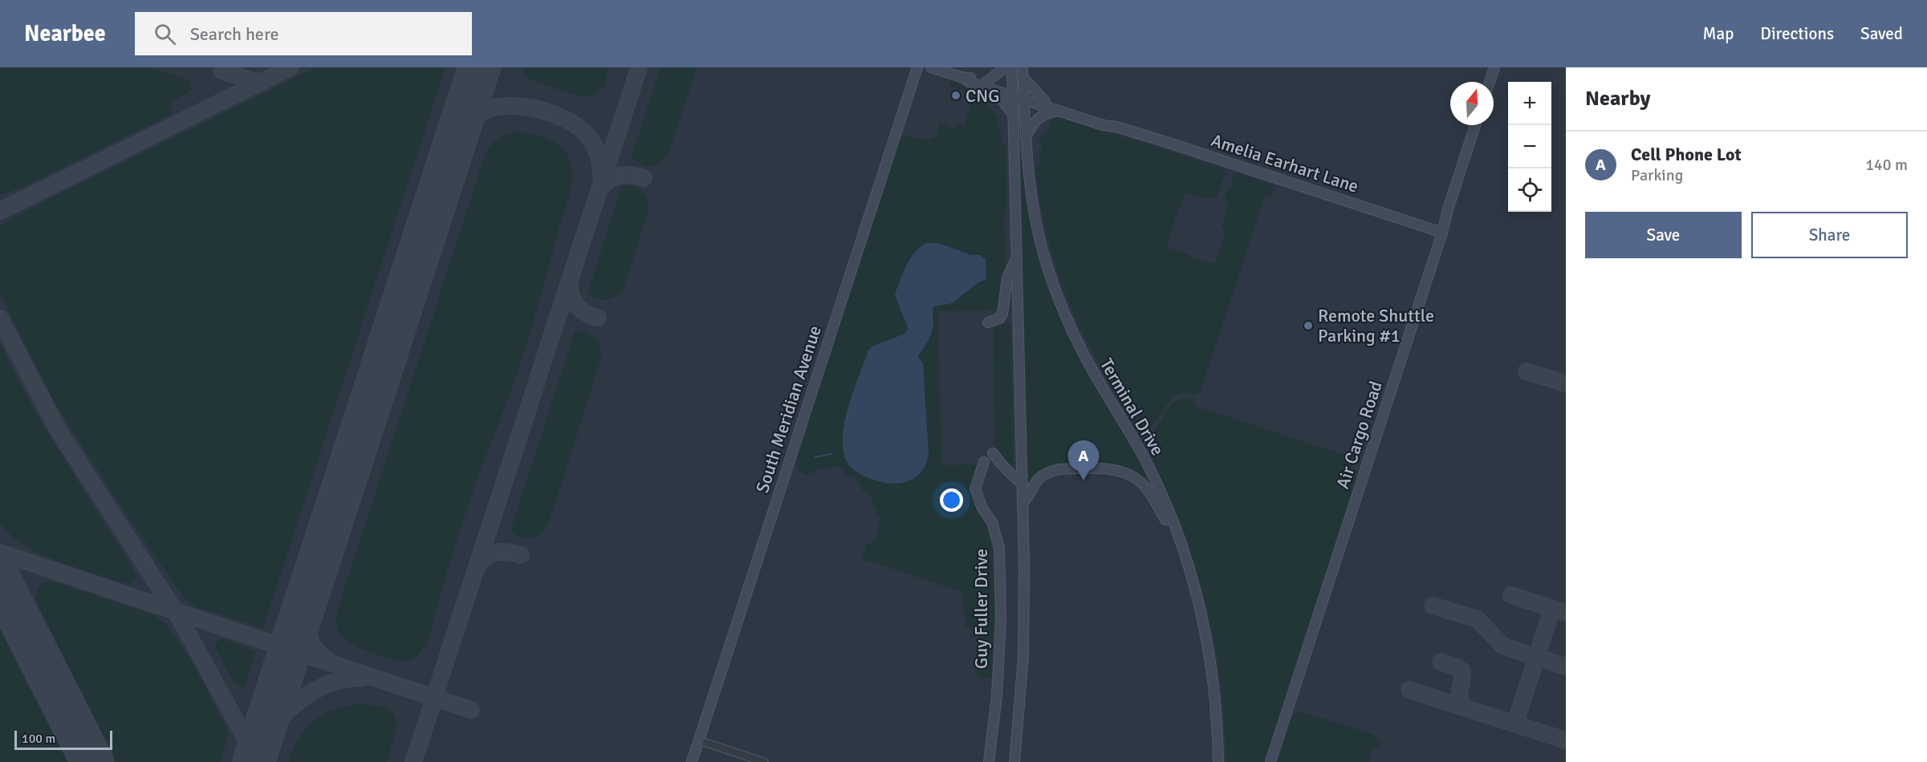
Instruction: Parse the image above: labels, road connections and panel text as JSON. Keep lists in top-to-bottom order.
{
  "streets": {
    "street": [
      "Amelia Earhart Lane",
      "Terminal Drive",
      "South Meridian Avenue",
      "Air Cargo Road",
      "Guy Fuller Drive"
    ]
  },
  "crossings": [
    ["Amelia Earhart Lane", "Terminal Drive"],
    ["Amelia Earhart Lane", "Air Cargo Road"]
  ],
  "places": ["CNG", "Remote Shuttle Parking #1"],
  "scale_bar": "100 m",
  "north": "top",
  "page": {
    "header": "Nearbee",
    "search": "Search here",
    "nav": ["Map", "Directions", "Saved"],
    "heading": "Nearby",
    "map_buttons": ["+", "−"],
    "list": [
      {
        "mark": "A",
        "name": "Cell Phone Lot",
        "note": "Parking",
        "value": "140 m"
      }
    ],
    "buttons": ["Save", "Share"],
    "pins": "A",
    "scale": "100 m"
  }
}
